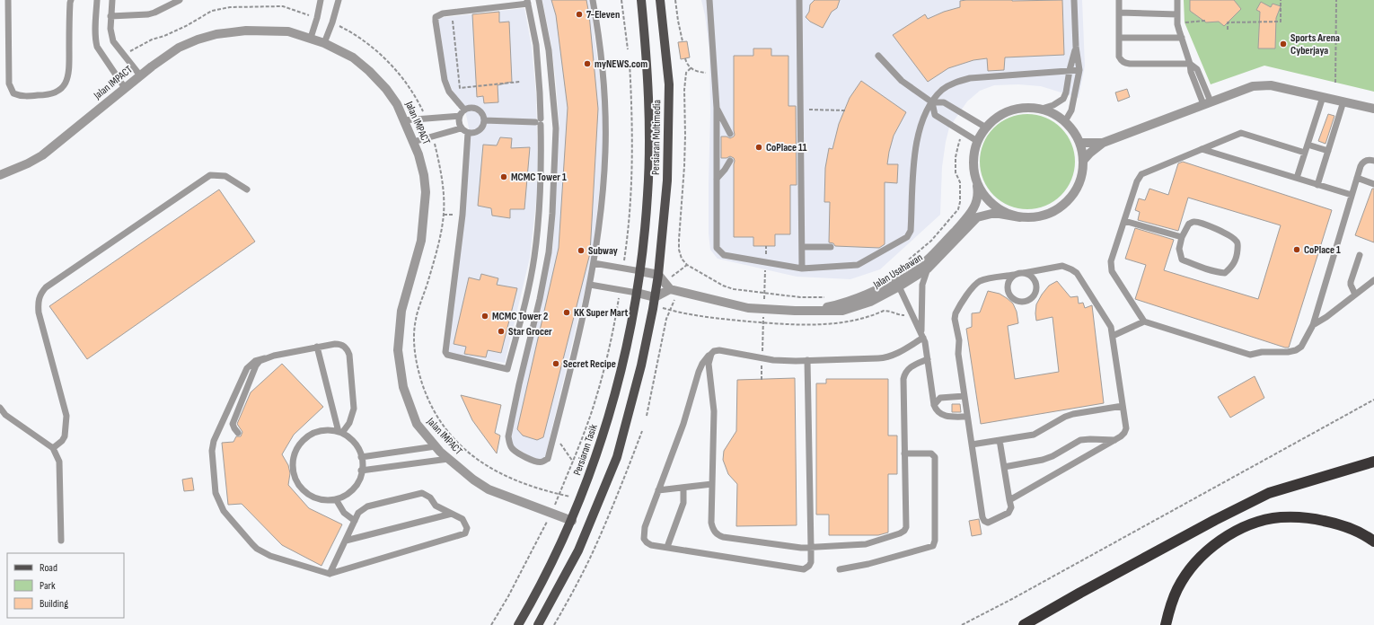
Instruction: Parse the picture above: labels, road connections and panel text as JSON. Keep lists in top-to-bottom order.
{
  "streets": {
    "main road": ["Persiaran Multimedia", "Persiaran Tasik"],
    "street": ["Jalan IMPACT", "Jalan Usahawan"]
  },
  "crossings": [
    ["Jalan IMPACT", "Persiaran Tasik"],
    ["Persiaran Multimedia", "Persiaran Tasik"]
  ],
  "places": [
    "7-Eleven",
    "Sports Arena Cyberjaya",
    "myNEWS.com",
    "CoPlace 11",
    "MCMC Tower 1",
    "CoPlace 1",
    "Subway",
    "KK Super Mart",
    "MCMC Tower 2",
    "Star Grocer",
    "Secret Recipe"
  ],
  "legend": ["Road", "Park", "Building"]
}
